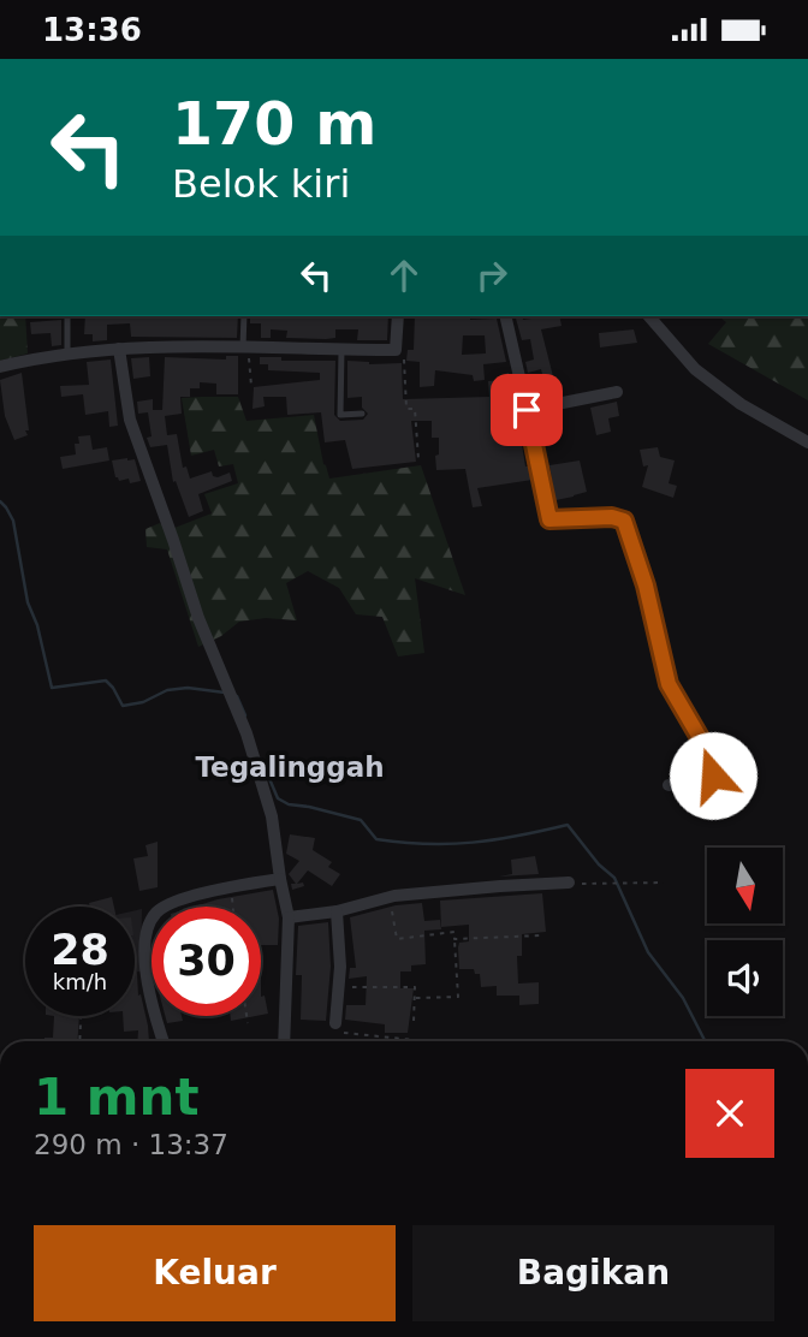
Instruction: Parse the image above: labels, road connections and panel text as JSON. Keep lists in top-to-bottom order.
{
  "districts": ["Tegalinggah"],
  "north": "bottom",
  "page": {
    "status": "13:36",
    "turn": ["170 m", "Belok kiri"],
    "speed": "28 km/h",
    "limit": "30",
    "heading": ["1 mnt", "290 m · 13:37"],
    "buttons": ["Keluar", "Bagikan"]
  }
}
